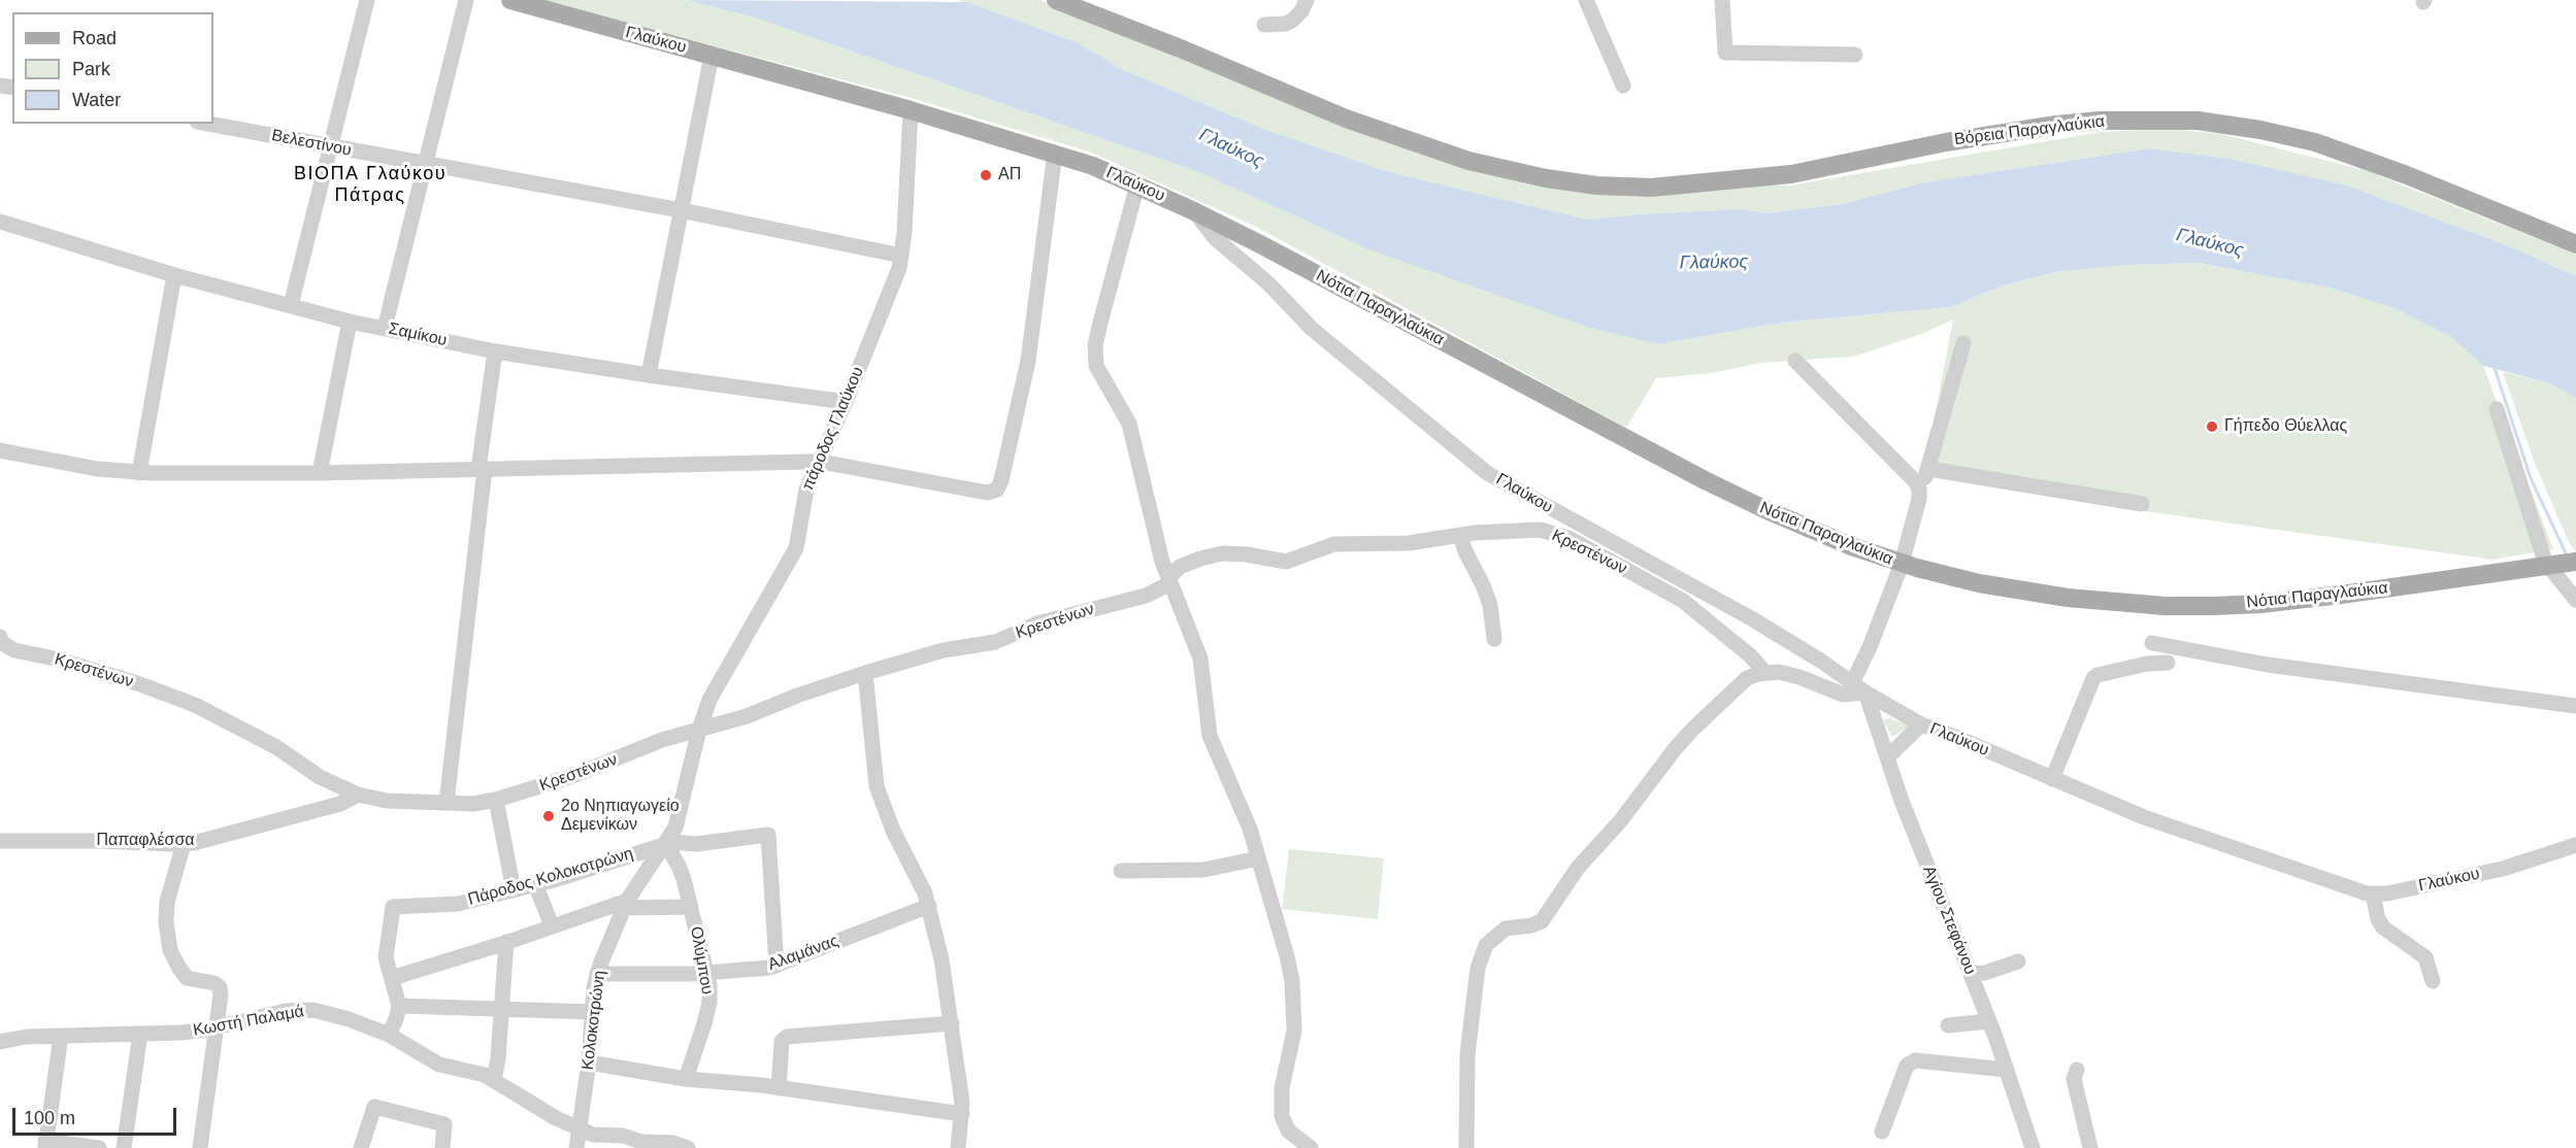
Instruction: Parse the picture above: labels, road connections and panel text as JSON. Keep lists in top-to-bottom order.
{
  "streets": {
    "main road": ["Γλαύκου", "Βόρεια Παραγλαύκια", "Νότια Παραγλαύκια"],
    "street": [
      "Βελεστίνου",
      "Σαμίκου",
      "πάροδος Γλαύκου",
      "Κρεστένων",
      "Παπαφλέσσα",
      "Πάροδος Κολοκοτρώνη",
      "Αγίου Στεφάνου",
      "Αλαμάνας",
      "Ολύμπου",
      "Κολοκοτρώνη",
      "Κωστή Παλαμά"
    ]
  },
  "crossings": [
    ["Γλαύκου", "Νότια Παραγλαύκια"],
    ["Γλαύκου", "πάροδος Γλαύκου"],
    ["Γλαύκου", "Αγίου Στεφάνου"],
    ["Βελεστίνου", "πάροδος Γλαύκου"],
    ["Σαμίκου", "πάροδος Γλαύκου"],
    ["πάροδος Γλαύκου", "Κρεστένων"],
    ["πάροδος Γλαύκου", "Κολοκοτρώνη"],
    ["Κρεστένων", "Παπαφλέσσα"],
    ["Κρεστένων", "Κολοκοτρώνη"],
    ["Πάροδος Κολοκοτρώνη", "Αλαμάνας"],
    ["Πάροδος Κολοκοτρώνη", "Ολύμπου"],
    ["Πάροδος Κολοκοτρώνη", "Κολοκοτρώνη"],
    ["Αλαμάνας", "Ολύμπου"],
    ["Αλαμάνας", "Κολοκοτρώνη"],
    ["Ολύμπου", "Κολοκοτρώνη"],
    ["Κολοκοτρώνη", "Κωστή Παλαμά"]
  ],
  "districts": ["ΒΙΟΠΑ Γλαύκου Πάτρας"],
  "water": ["Γλαύκος"],
  "places": ["ΑΠ", "Γήπεδο Θύελλας", "2ο Νηπιαγωγείο Δεμενίκων"],
  "legend": ["Road", "Park", "Water"],
  "scale_bar": "100 m"
}
